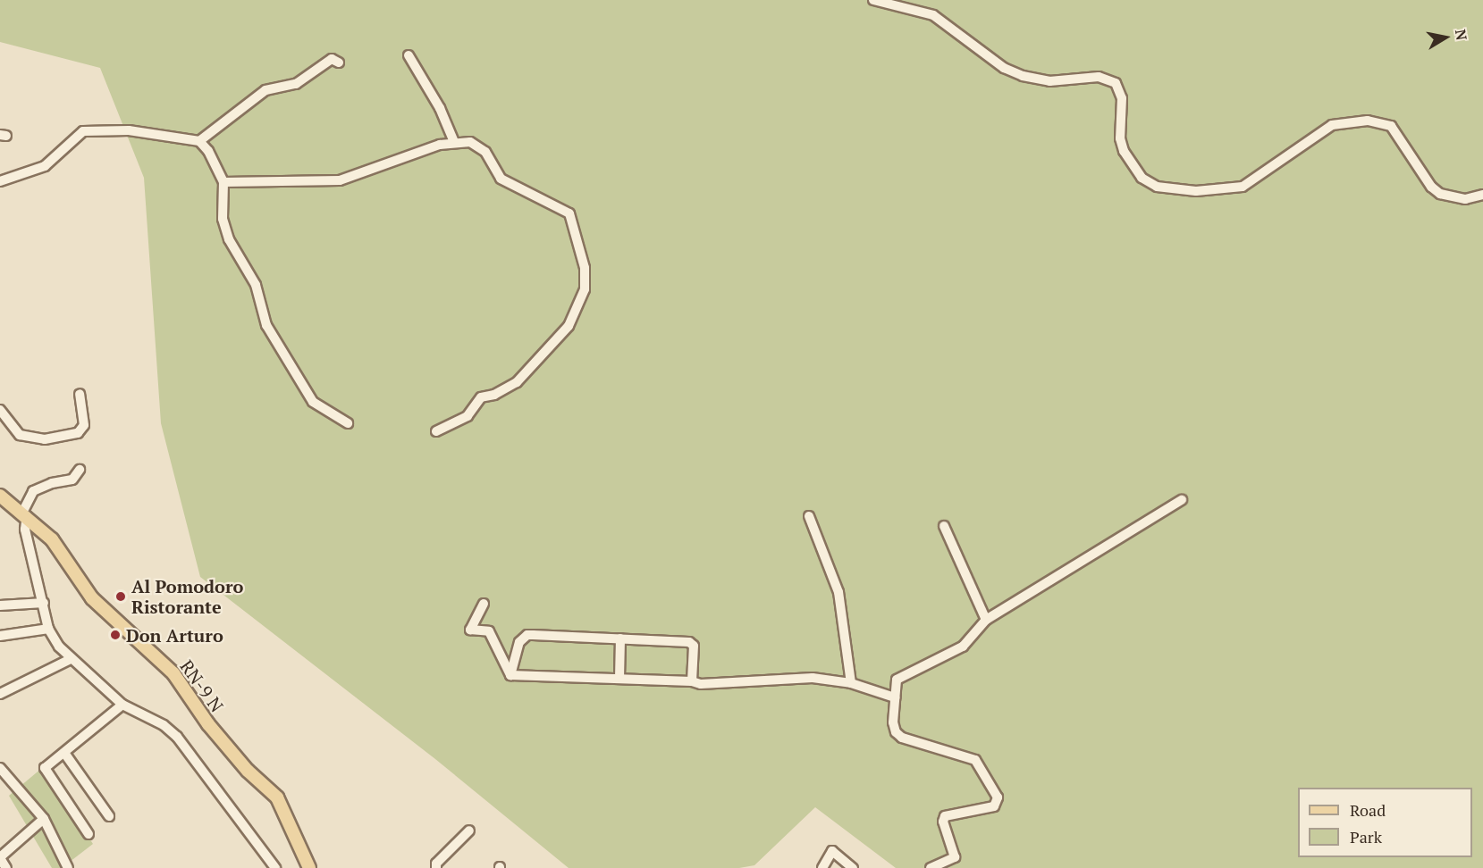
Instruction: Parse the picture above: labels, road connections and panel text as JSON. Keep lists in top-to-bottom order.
{
  "streets": {
    "main road": ["RN-9 N"]
  },
  "places": ["Al Pomodoro Ristorante", "Don Arturo"],
  "legend": ["Road", "Park"],
  "north": "right"
}
